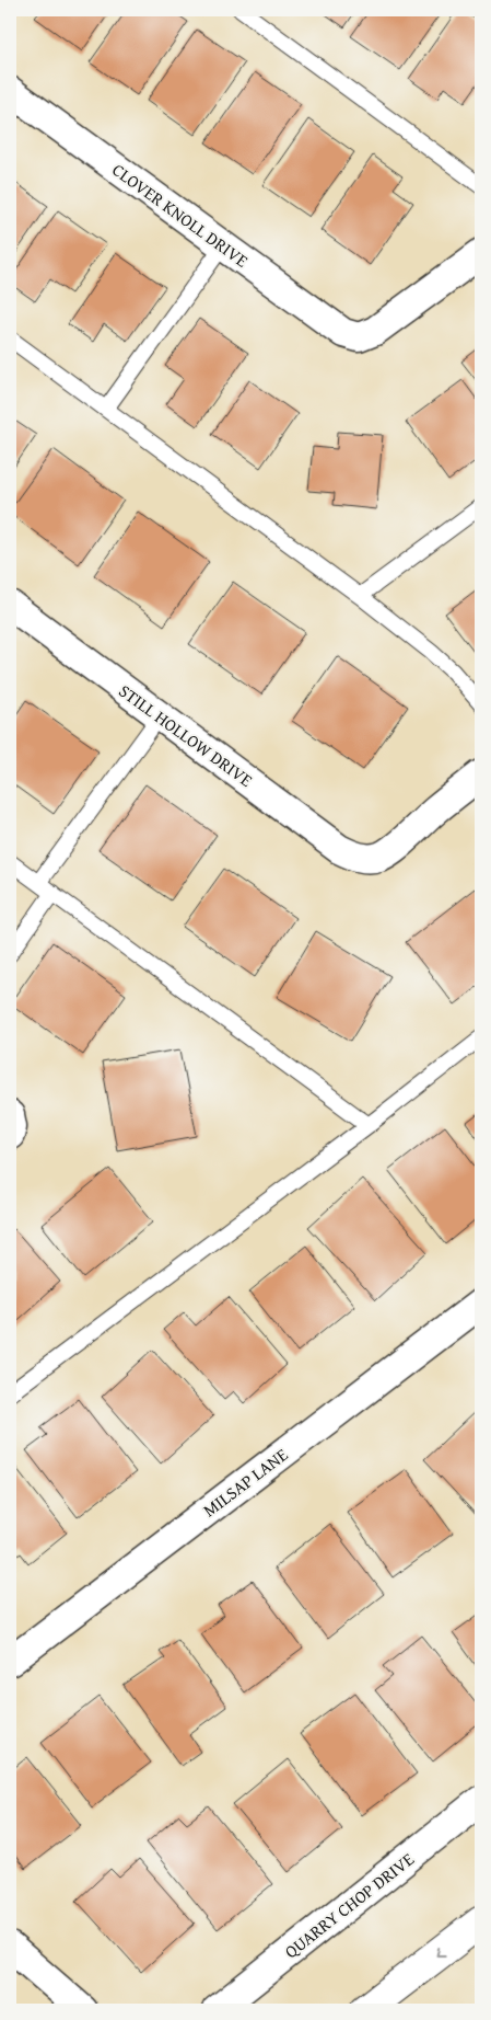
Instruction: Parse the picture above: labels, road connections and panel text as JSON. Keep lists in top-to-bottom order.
{
  "streets": {
    "street": [
      "CLOVER KNOLL DRIVE",
      "STILL HOLLOW DRIVE",
      "MILSAP LANE",
      "QUARRY CHOP DRIVE"
    ]
  }
}
